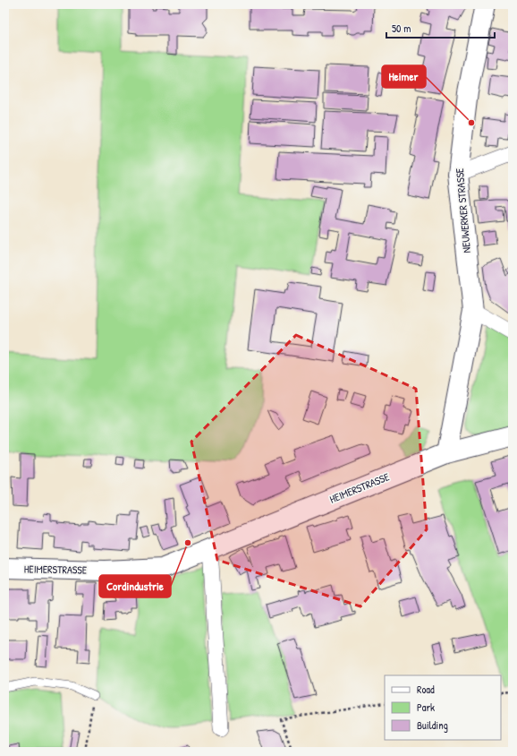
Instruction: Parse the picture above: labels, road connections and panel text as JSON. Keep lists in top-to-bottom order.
{
  "streets": {
    "street": ["NEUWERKER STRASSE", "HEIMERSTRASSE"]
  },
  "crossings": [
    ["NEUWERKER STRASSE", "HEIMERSTRASSE"]
  ],
  "places": ["Heimer", "Cordindustrie"],
  "legend": ["Road", "Park", "Building"],
  "scale_bar": "50 m"
}
